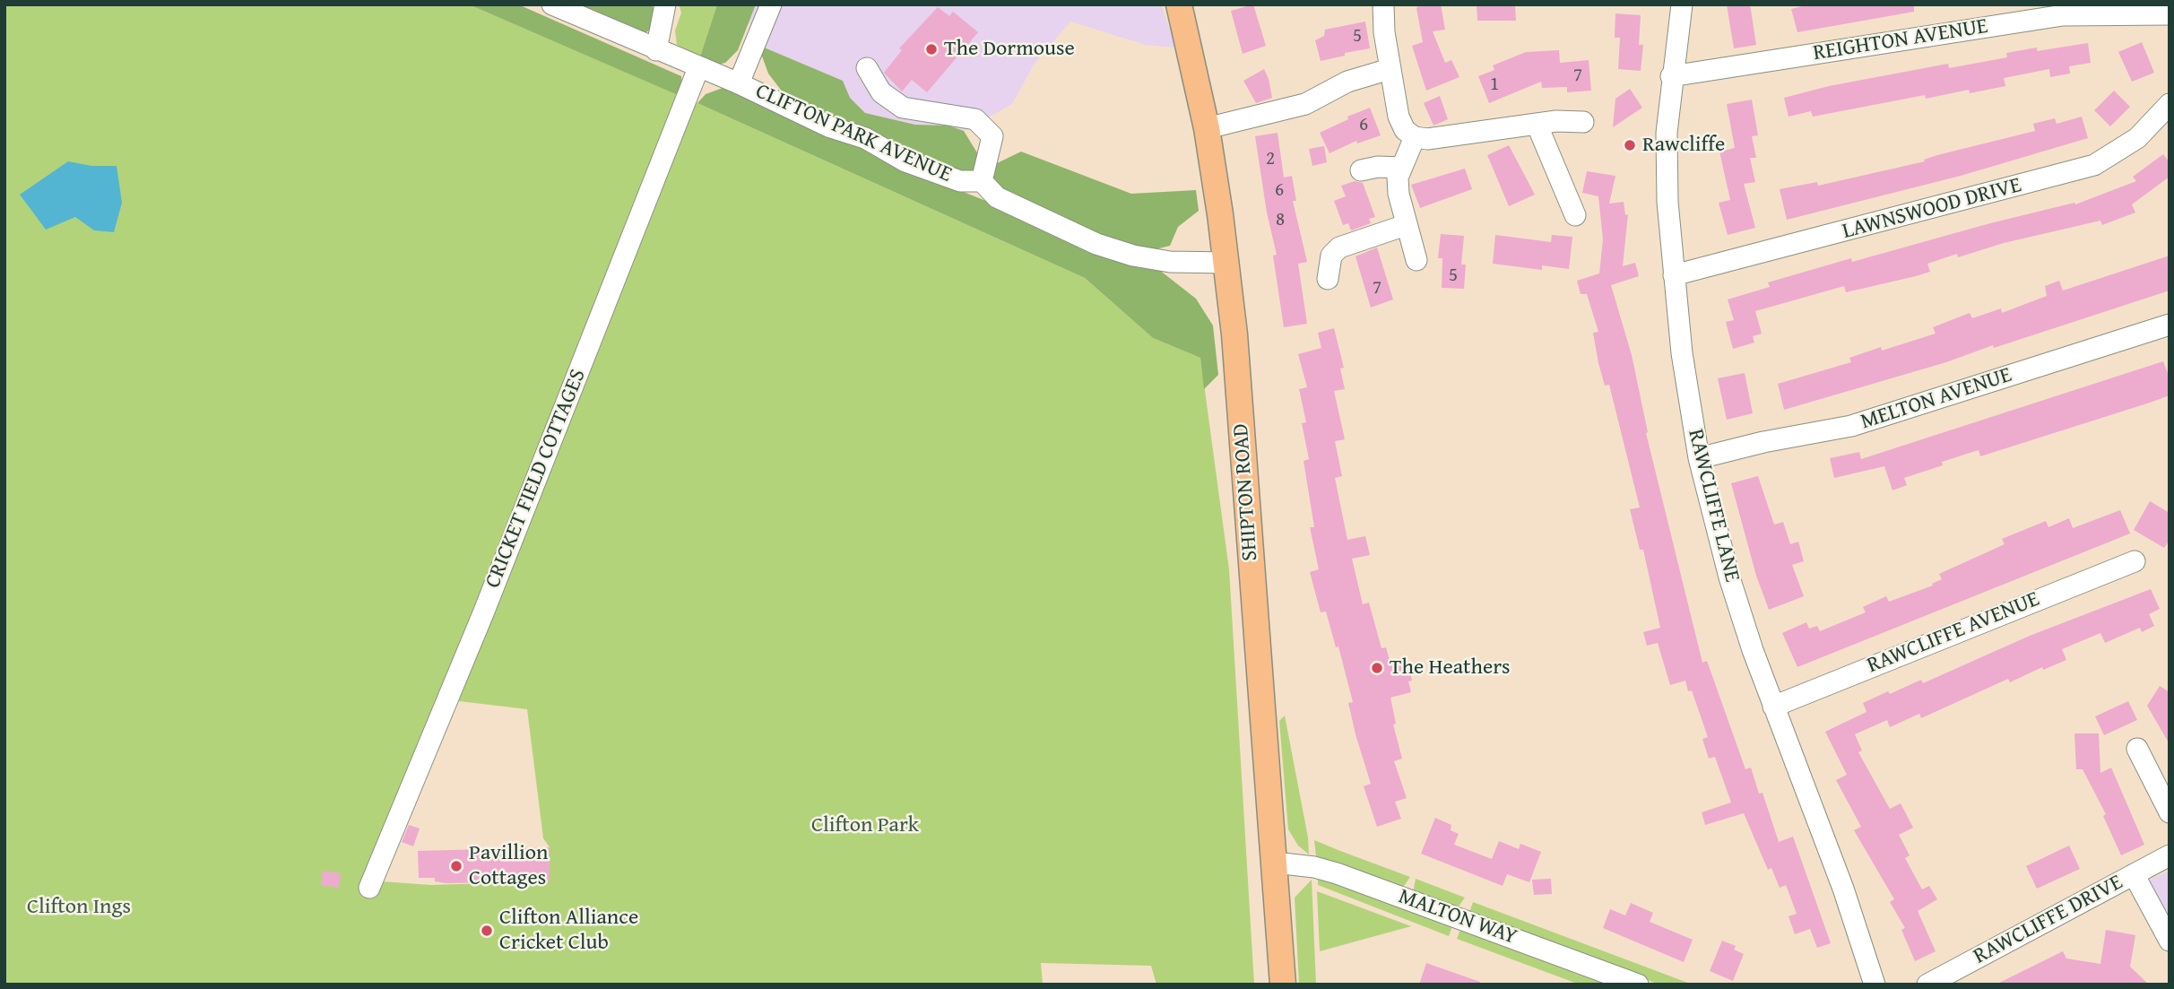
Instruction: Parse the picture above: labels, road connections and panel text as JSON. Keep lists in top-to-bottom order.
{
  "streets": {
    "main road": ["SHIPTON ROAD"],
    "street": [
      "REIGHTON AVENUE",
      "CLIFTON PARK AVENUE",
      "LAWNSWOOD DRIVE",
      "MELTON AVENUE",
      "CRICKET FIELD COTTAGES",
      "RAWCLIFFE LANE",
      "RAWCLIFFE AVENUE",
      "MALTON WAY",
      "RAWCLIFFE DRIVE"
    ]
  },
  "crossings": [
    ["REIGHTON AVENUE", "RAWCLIFFE LANE"],
    ["CLIFTON PARK AVENUE", "CRICKET FIELD COTTAGES"],
    ["CLIFTON PARK AVENUE", "SHIPTON ROAD"],
    ["LAWNSWOOD DRIVE", "RAWCLIFFE LANE"],
    ["MELTON AVENUE", "RAWCLIFFE LANE"],
    ["SHIPTON ROAD", "MALTON WAY"],
    ["RAWCLIFFE LANE", "RAWCLIFFE AVENUE"]
  ],
  "parks": ["Clifton Park", "Clifton Ings"],
  "places": [
    "The Dormouse",
    "Rawcliffe",
    "The Heathers",
    "Pavillion Cottages",
    "Clifton Alliance Cricket Club"
  ],
  "house_numbers": [
    "5",
    "7",
    "1",
    "6",
    "2",
    "6",
    "8",
    "5",
    "7"
  ]
}
